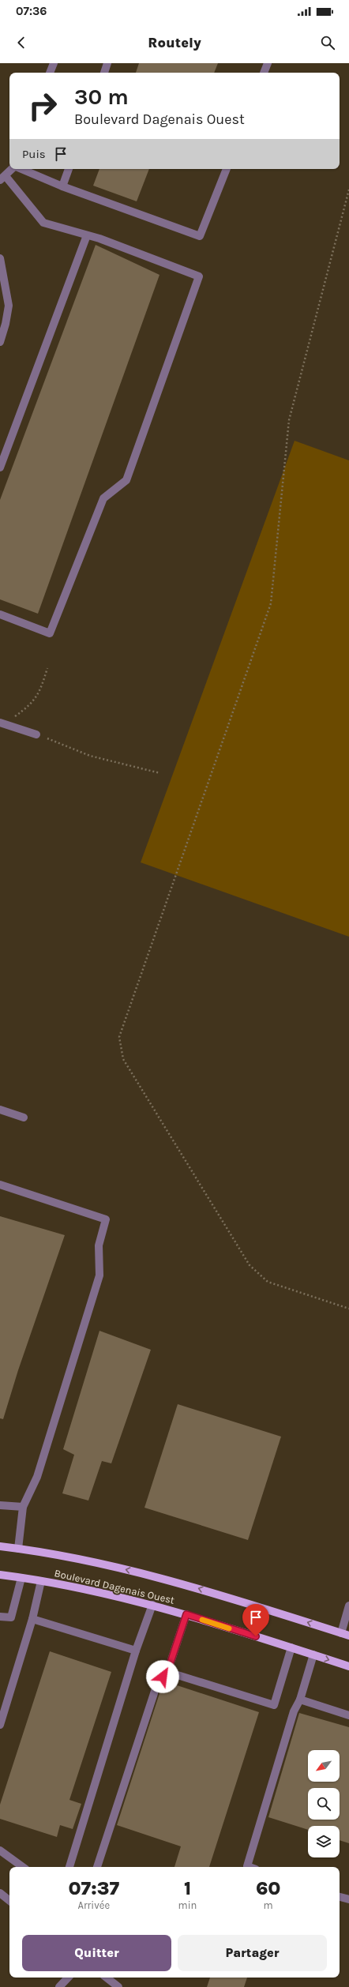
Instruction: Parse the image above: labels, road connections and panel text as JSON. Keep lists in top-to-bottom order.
{
  "streets": {
    "main road": ["Boulevard Dagenais Ouest"]
  },
  "north": "bottom left",
  "page": {
    "status": "07:36",
    "header": "Routely",
    "turn": ["30 m", "Boulevard Dagenais Ouest"],
    "then": "Puis",
    "eta": [
      "07:37",
      "Arrivée",
      "1",
      "min",
      "60",
      "m"
    ],
    "buttons": ["Quitter", "Partager"]
  }
}
